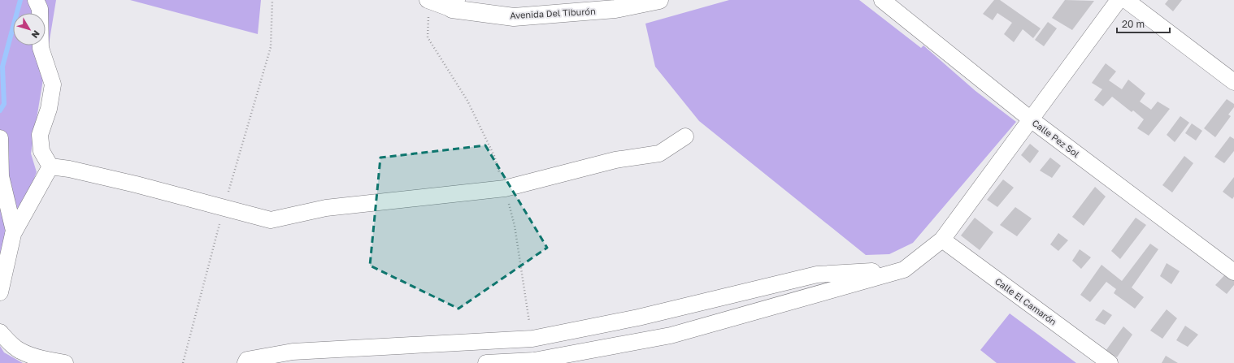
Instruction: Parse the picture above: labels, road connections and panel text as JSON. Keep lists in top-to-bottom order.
{
  "streets": {
    "street": ["Avenida Del Tiburón", "Calle Pez Sol", "Calle El Camarón"]
  },
  "scale_bar": "20 m",
  "north": "bottom right"
}
